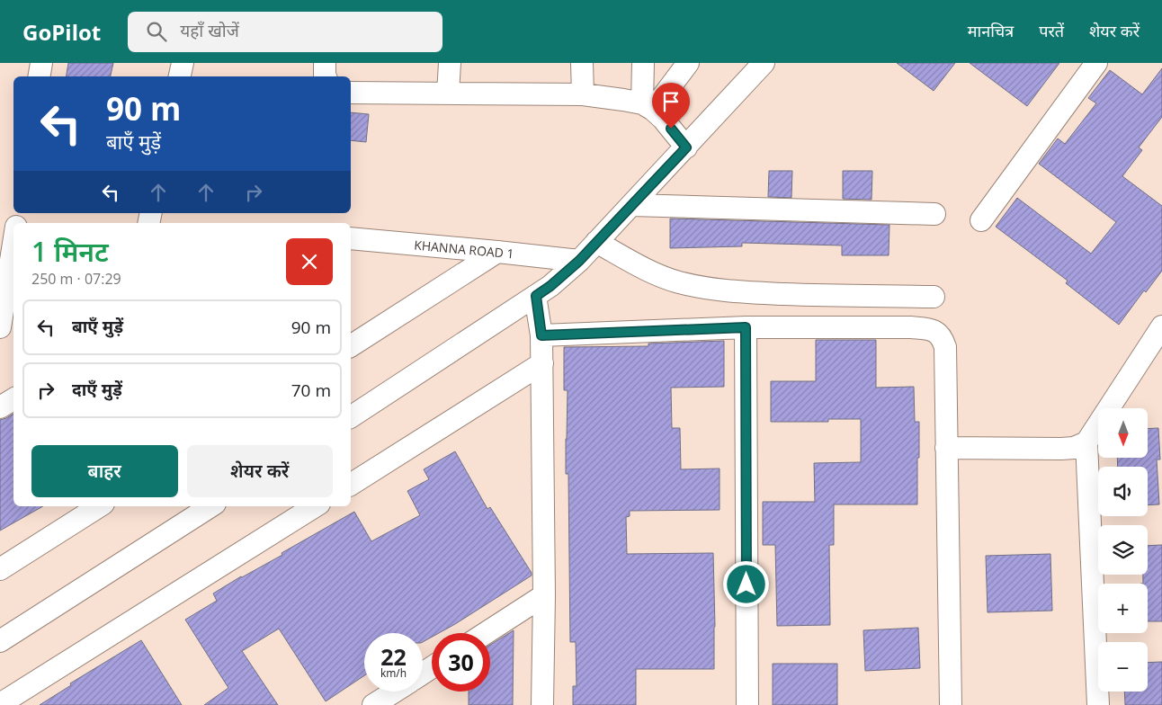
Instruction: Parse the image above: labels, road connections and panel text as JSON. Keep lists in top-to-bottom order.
{
  "streets": {
    "street": ["KHANNA ROAD 1"]
  },
  "north": "bottom",
  "page": {
    "header": "GoPilot",
    "search": "यहाँ खोजें",
    "nav": ["मानचित्र", "परतें", "शेयर करें"],
    "turn": ["90 m", "बाएँ मुड़ें"],
    "heading": ["1 मिनट", "250 m · 07:29"],
    "list": [
      {
        "name": "बाएँ मुड़ें",
        "value": "90 m"
      },
      {
        "name": "दाएँ मुड़ें",
        "value": "70 m"
      }
    ],
    "map_buttons": ["+", "−"],
    "buttons": ["बाहर", "शेयर करें"],
    "speed": "22 km/h",
    "limit": "30"
  }
}
